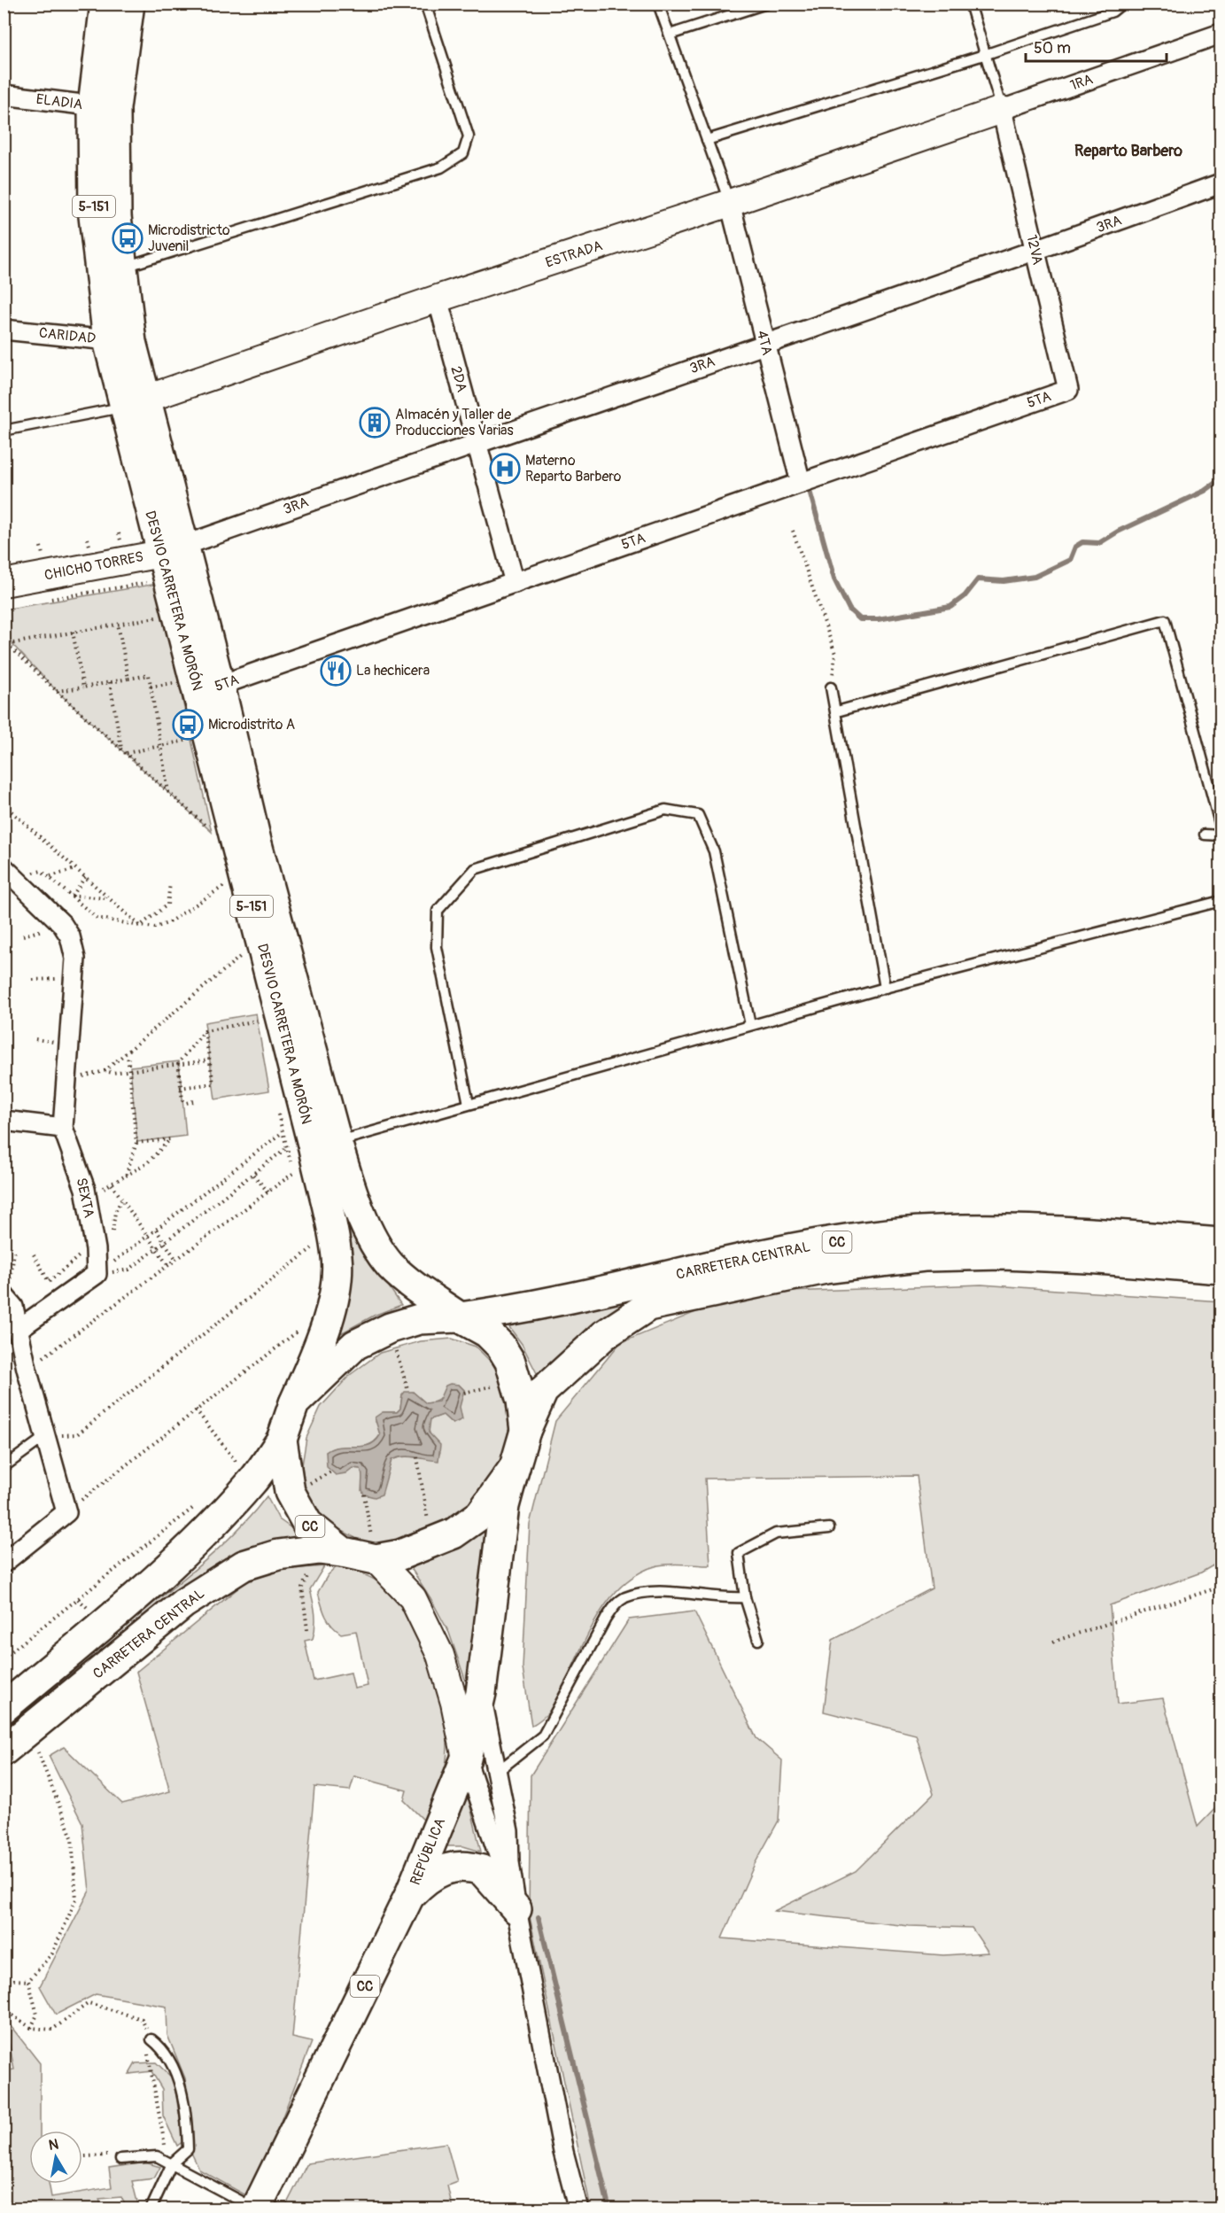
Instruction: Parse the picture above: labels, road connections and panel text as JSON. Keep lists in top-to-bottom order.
{
  "streets": {
    "main road": [
      "5-151",
      "DESVIO CARRETERA A MORÓN",
      "CC",
      "CARRETERA CENTRAL",
      "REPÚBLICA"
    ],
    "street": [
      "1RA",
      "ELADIA",
      "3RA",
      "12VA",
      "ESTRADA",
      "CARIDAD",
      "4TA",
      "2DA",
      "5TA",
      "CHICHO TORRES",
      "SEXTA"
    ]
  },
  "crossings": [
    ["1RA", "12VA"],
    ["1RA", "ESTRADA"],
    ["ELADIA", "DESVIO CARRETERA A MORÓN"],
    ["3RA", "12VA"],
    ["3RA", "4TA"],
    ["3RA", "2DA"],
    ["3RA", "CHICHO TORRES"],
    ["3RA", "DESVIO CARRETERA A MORÓN"],
    ["12VA", "ESTRADA"],
    ["12VA", "5TA"],
    ["ESTRADA", "4TA"],
    ["ESTRADA", "2DA"],
    ["ESTRADA", "DESVIO CARRETERA A MORÓN"],
    ["CARIDAD", "DESVIO CARRETERA A MORÓN"],
    ["4TA", "5TA"],
    ["2DA", "5TA"],
    ["5TA", "DESVIO CARRETERA A MORÓN"],
    ["CHICHO TORRES", "DESVIO CARRETERA A MORÓN"],
    ["DESVIO CARRETERA A MORÓN", "CC"],
    ["DESVIO CARRETERA A MORÓN", "CARRETERA CENTRAL"],
    ["CC", "CARRETERA CENTRAL"],
    ["CC", "REPÚBLICA"]
  ],
  "districts": ["Reparto Barbero"],
  "places": {
    "bus stop": ["Microdistricto Juvenil", "Microdistrito A"],
    "building": ["Almacén y Taller de Producciones Varias"],
    "hospital": ["Materno Reparto Barbero"],
    "restaurant": ["La hechicera"]
  },
  "scale_bar": "50 m",
  "north": "top"
}
